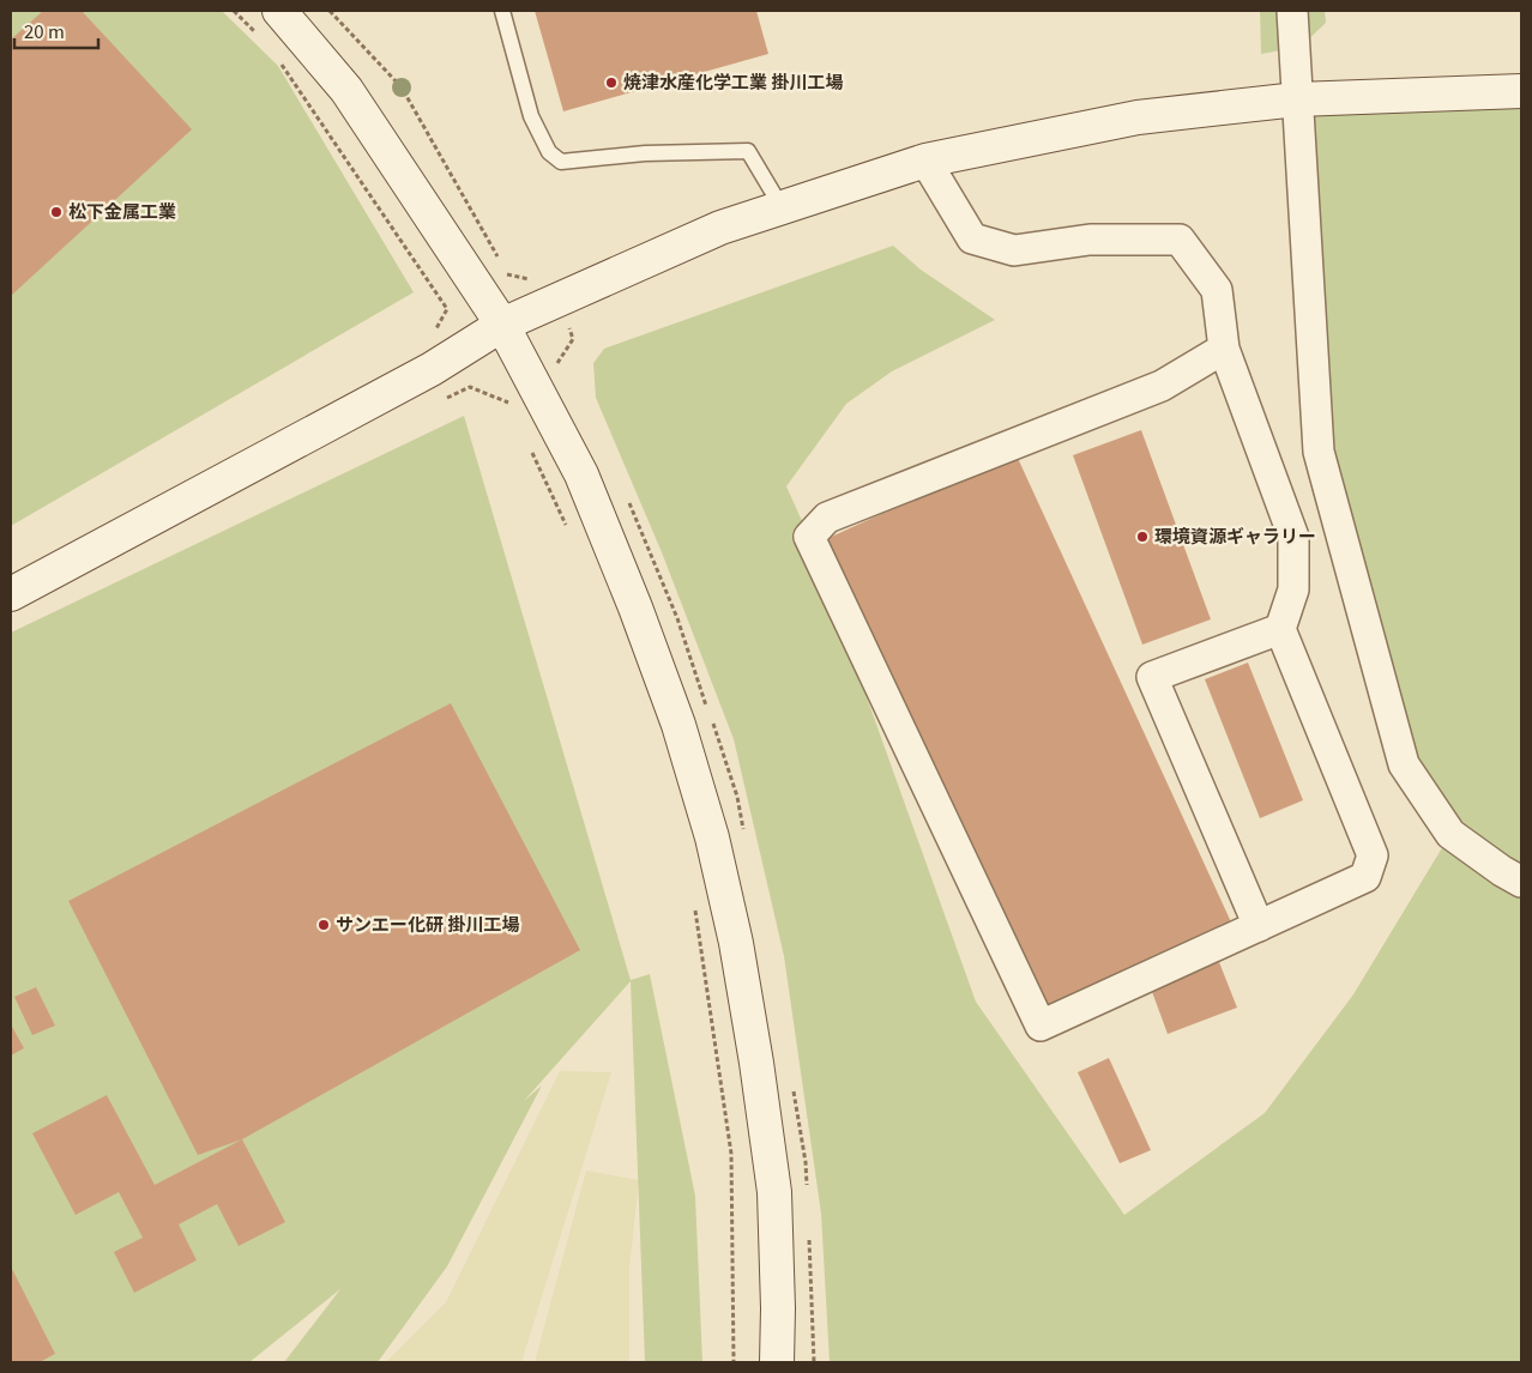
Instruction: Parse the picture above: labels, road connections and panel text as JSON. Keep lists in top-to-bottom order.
{
  "places": [
    "焼津水産化学工業 掛川工場",
    "松下金属工業",
    "環境資源ギャラリー",
    "サンエー化研 掛川工場"
  ],
  "scale_bar": "20 m"
}
